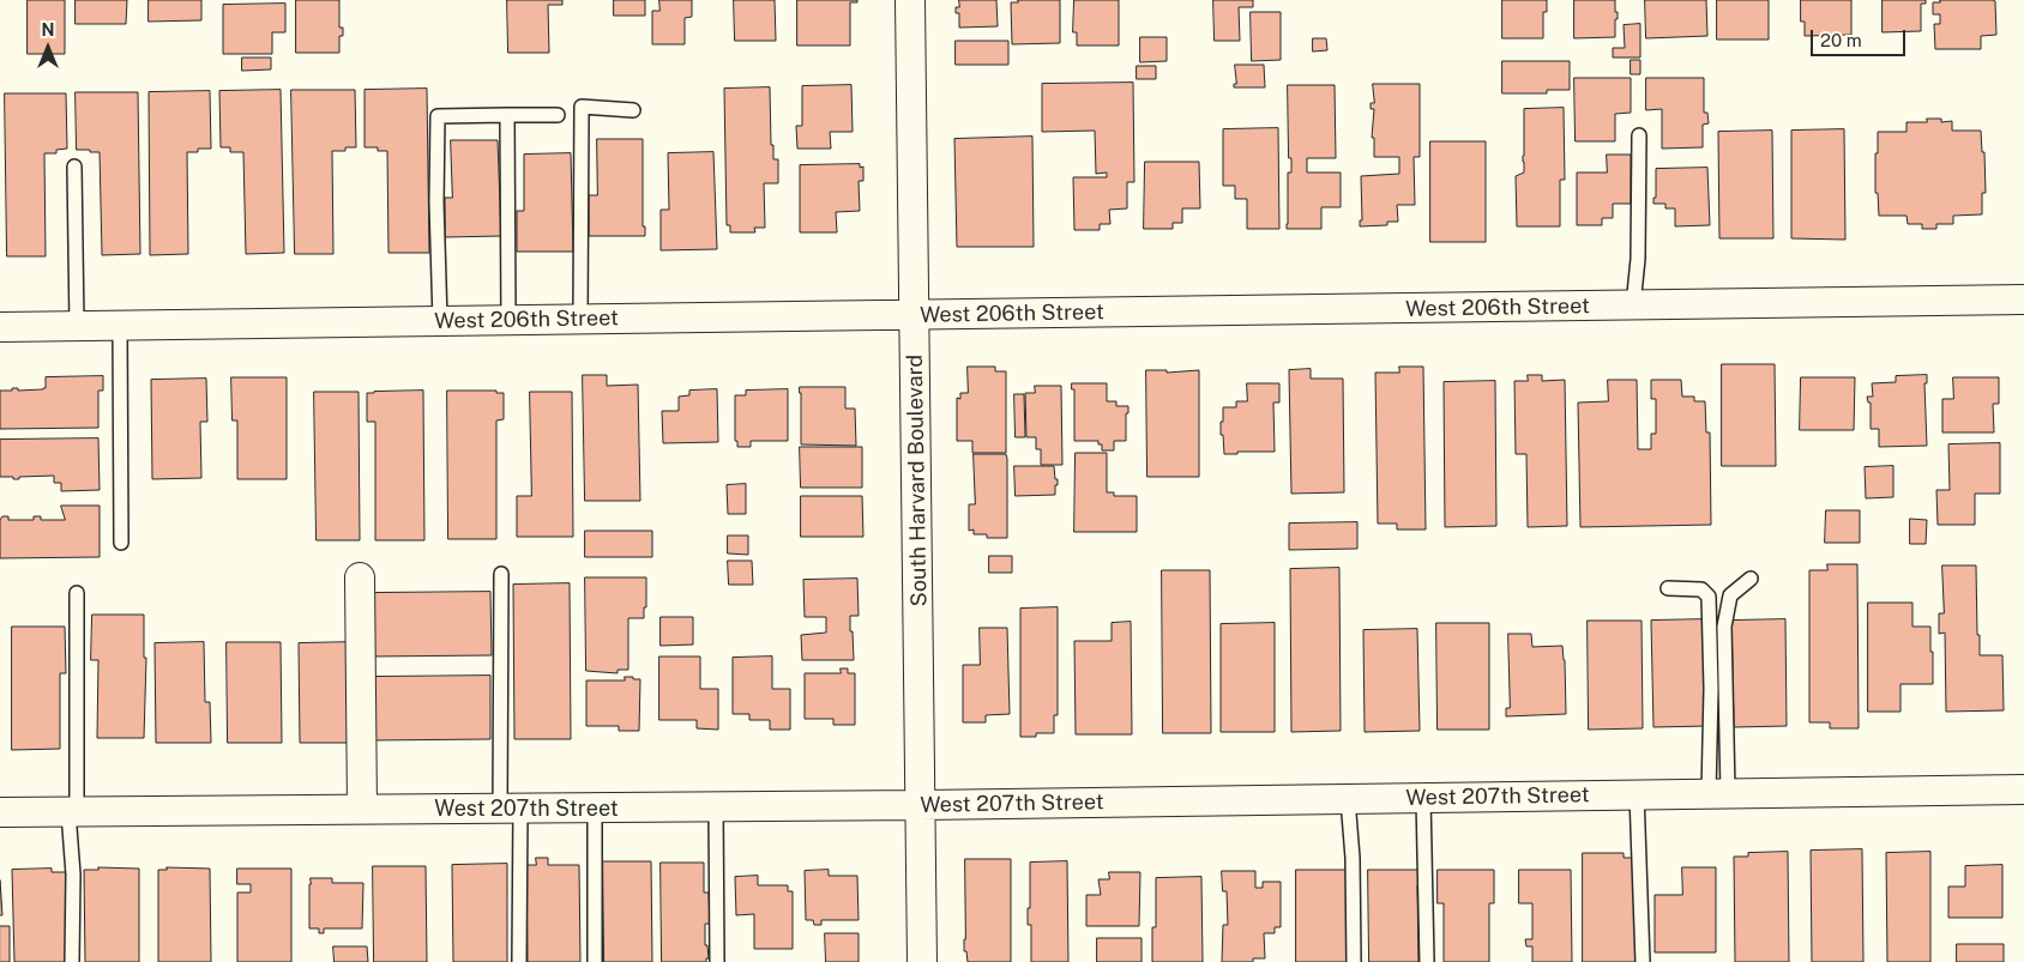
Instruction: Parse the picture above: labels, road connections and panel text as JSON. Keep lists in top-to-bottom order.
{
  "streets": {
    "street": ["West 206th Street", "South Harvard Boulevard", "West 207th Street"]
  },
  "crossings": [
    ["West 206th Street", "South Harvard Boulevard"],
    ["South Harvard Boulevard", "West 207th Street"]
  ],
  "scale_bar": "20 m",
  "north": "top"
}
